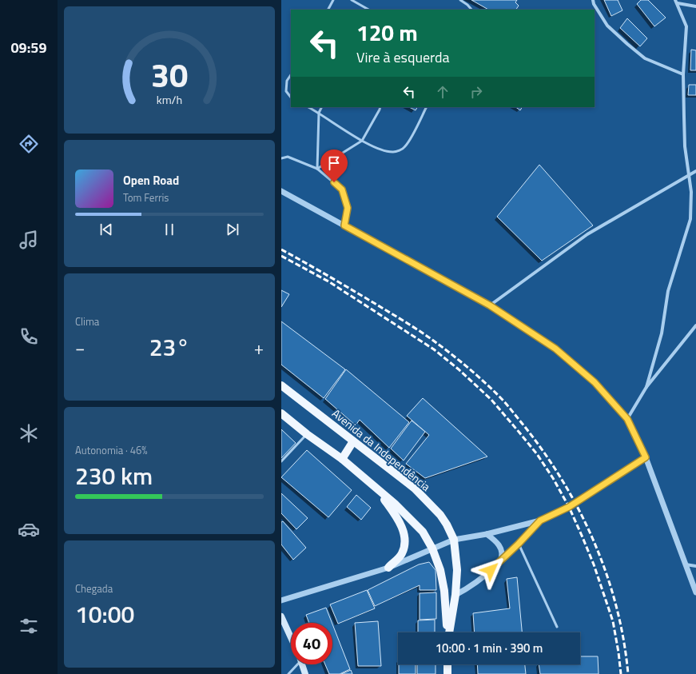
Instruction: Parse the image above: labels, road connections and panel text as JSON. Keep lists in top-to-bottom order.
{
  "streets": {
    "main road": ["Avenida da Independência"]
  },
  "page": {
    "tabs": "09:59",
    "turn": ["120 m", "Vire à esquerda"],
    "song": ["Open Road", "Tom Ferris"],
    "tile": [
      "Clima",
      ["Autonomia · 46%", "230 km"],
      ["Chegada", "10:00"]
    ],
    "heat": ["−", "23°", "+"],
    "limit": "40",
    "trip": "10:00 · 1 min · 390 m",
    "gauge": ["30", "km/h"]
  }
}
